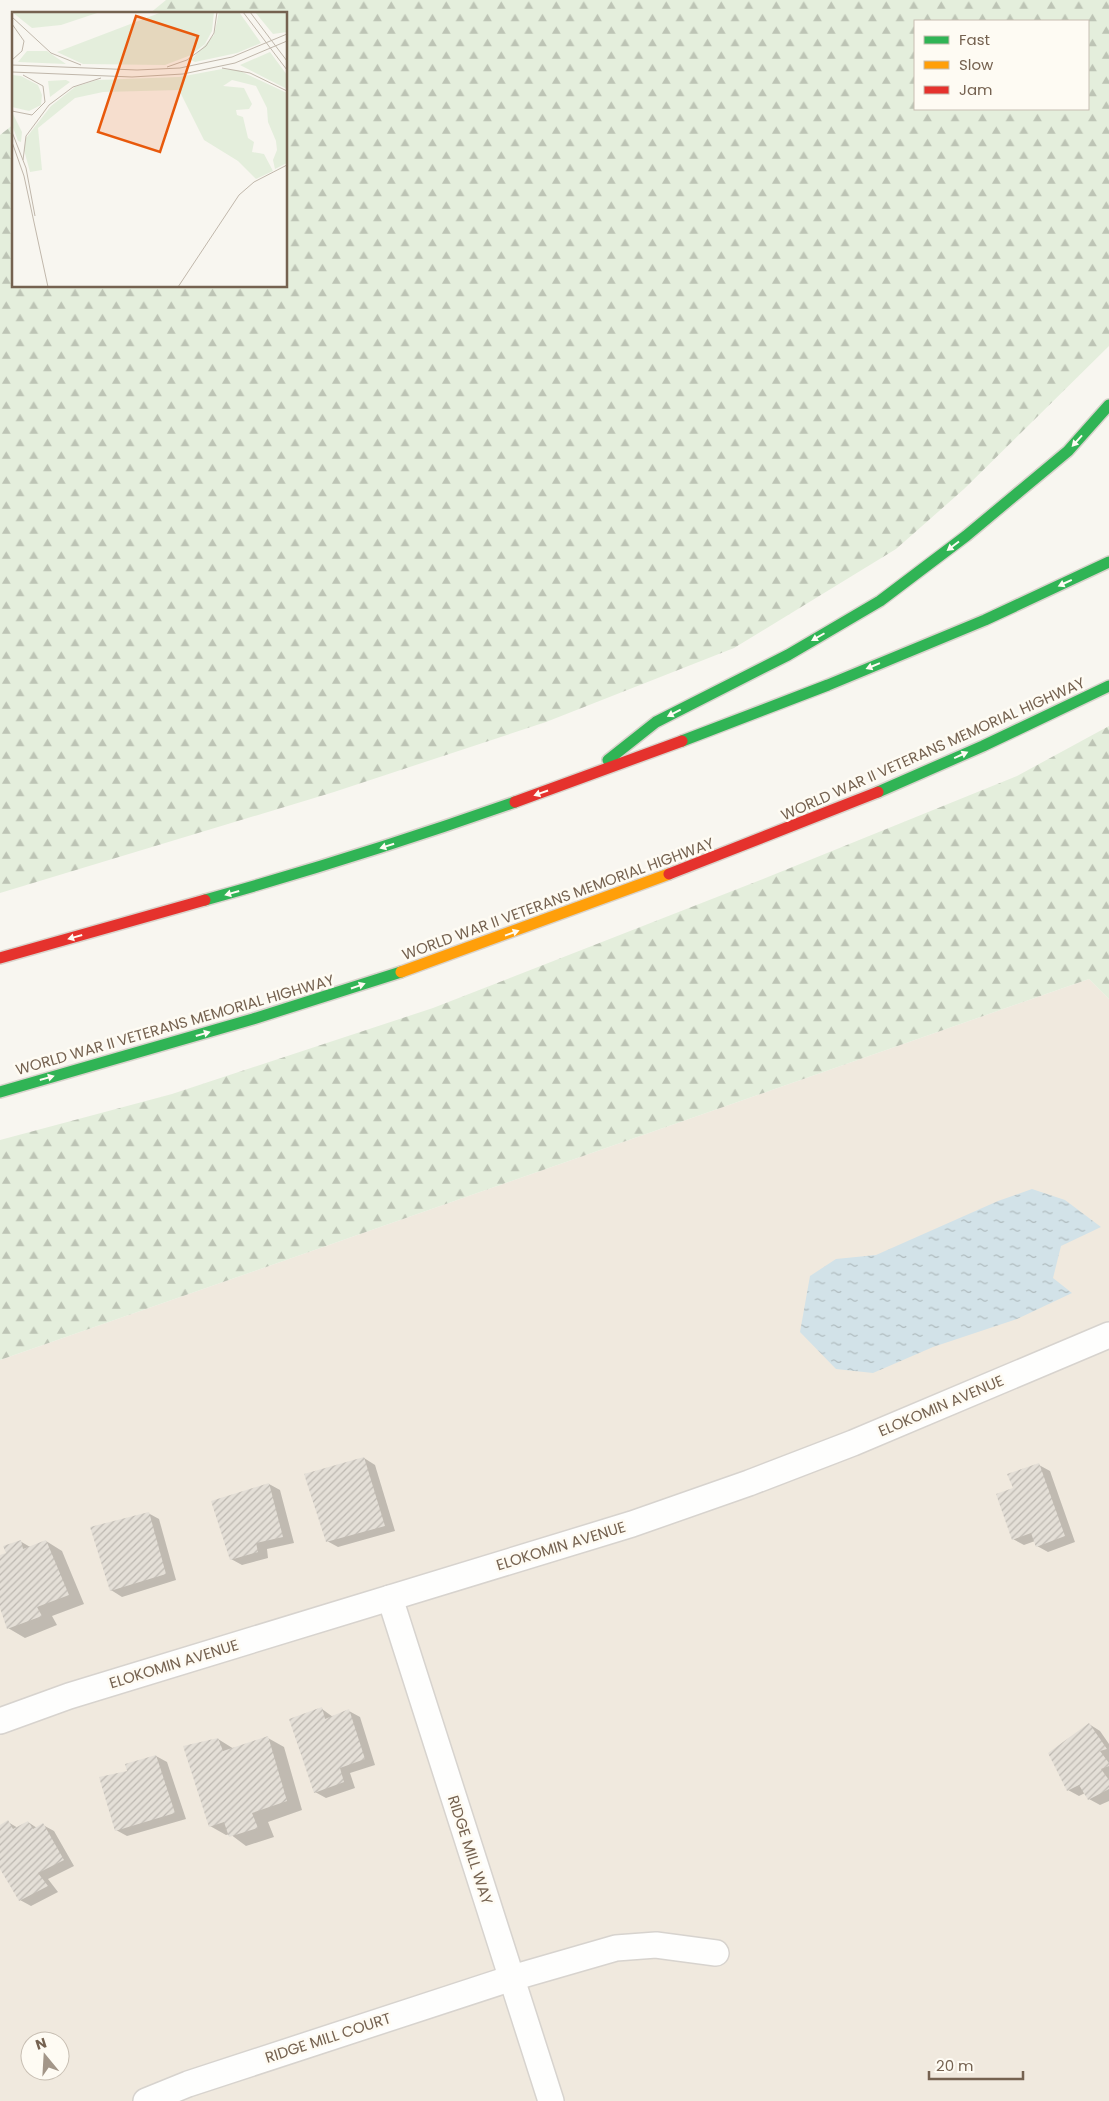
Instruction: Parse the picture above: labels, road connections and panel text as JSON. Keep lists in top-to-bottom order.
{
  "streets": {
    "highway": ["WORLD WAR II VETERANS MEMORIAL HIGHWAY"],
    "street": ["ELOKOMIN AVENUE", "RIDGE MILL WAY", "RIDGE MILL COURT"]
  },
  "crossings": [
    ["ELOKOMIN AVENUE", "RIDGE MILL WAY"],
    ["RIDGE MILL WAY", "RIDGE MILL COURT"]
  ],
  "one_way": ["WORLD WAR II VETERANS MEMORIAL HIGHWAY"],
  "legend": ["Fast", "Slow", "Jam"],
  "scale_bar": "20 m",
  "north": "top"
}
